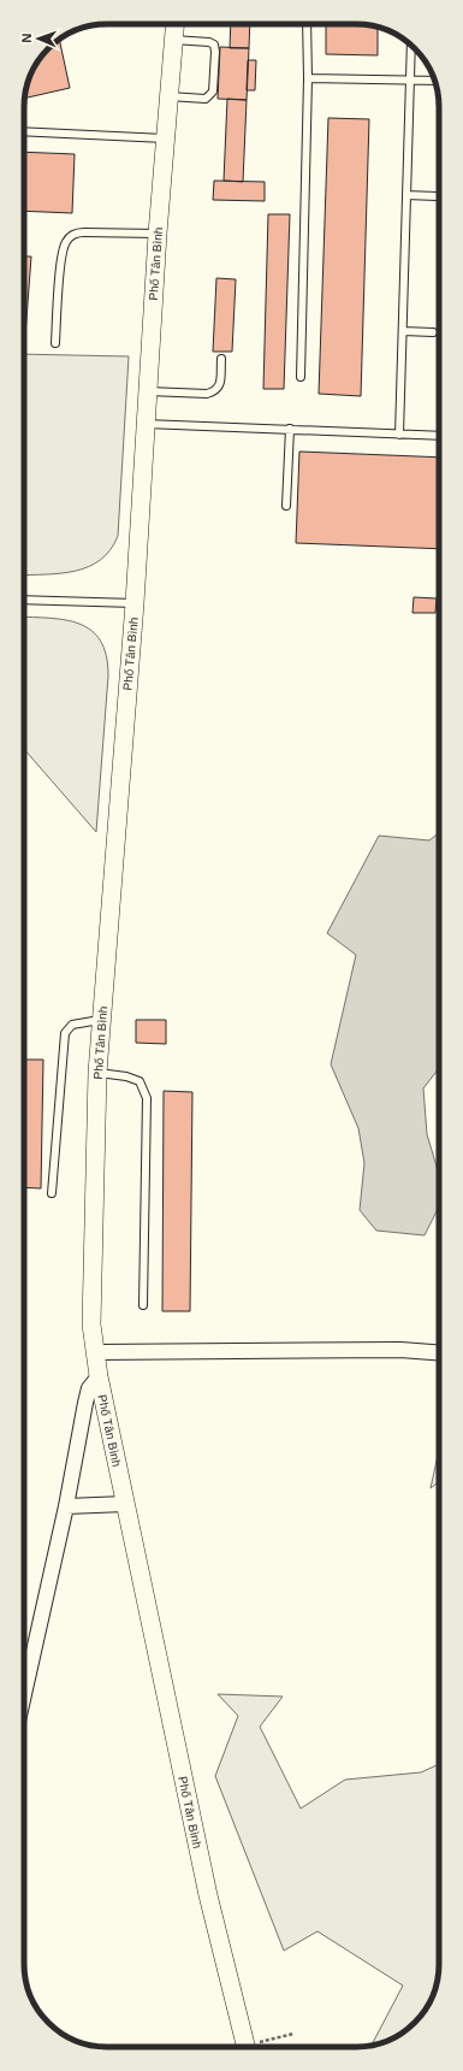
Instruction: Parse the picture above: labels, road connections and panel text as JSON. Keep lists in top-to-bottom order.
{
  "streets": {
    "street": ["Phố Tân Bình"]
  },
  "north": "left"
}
